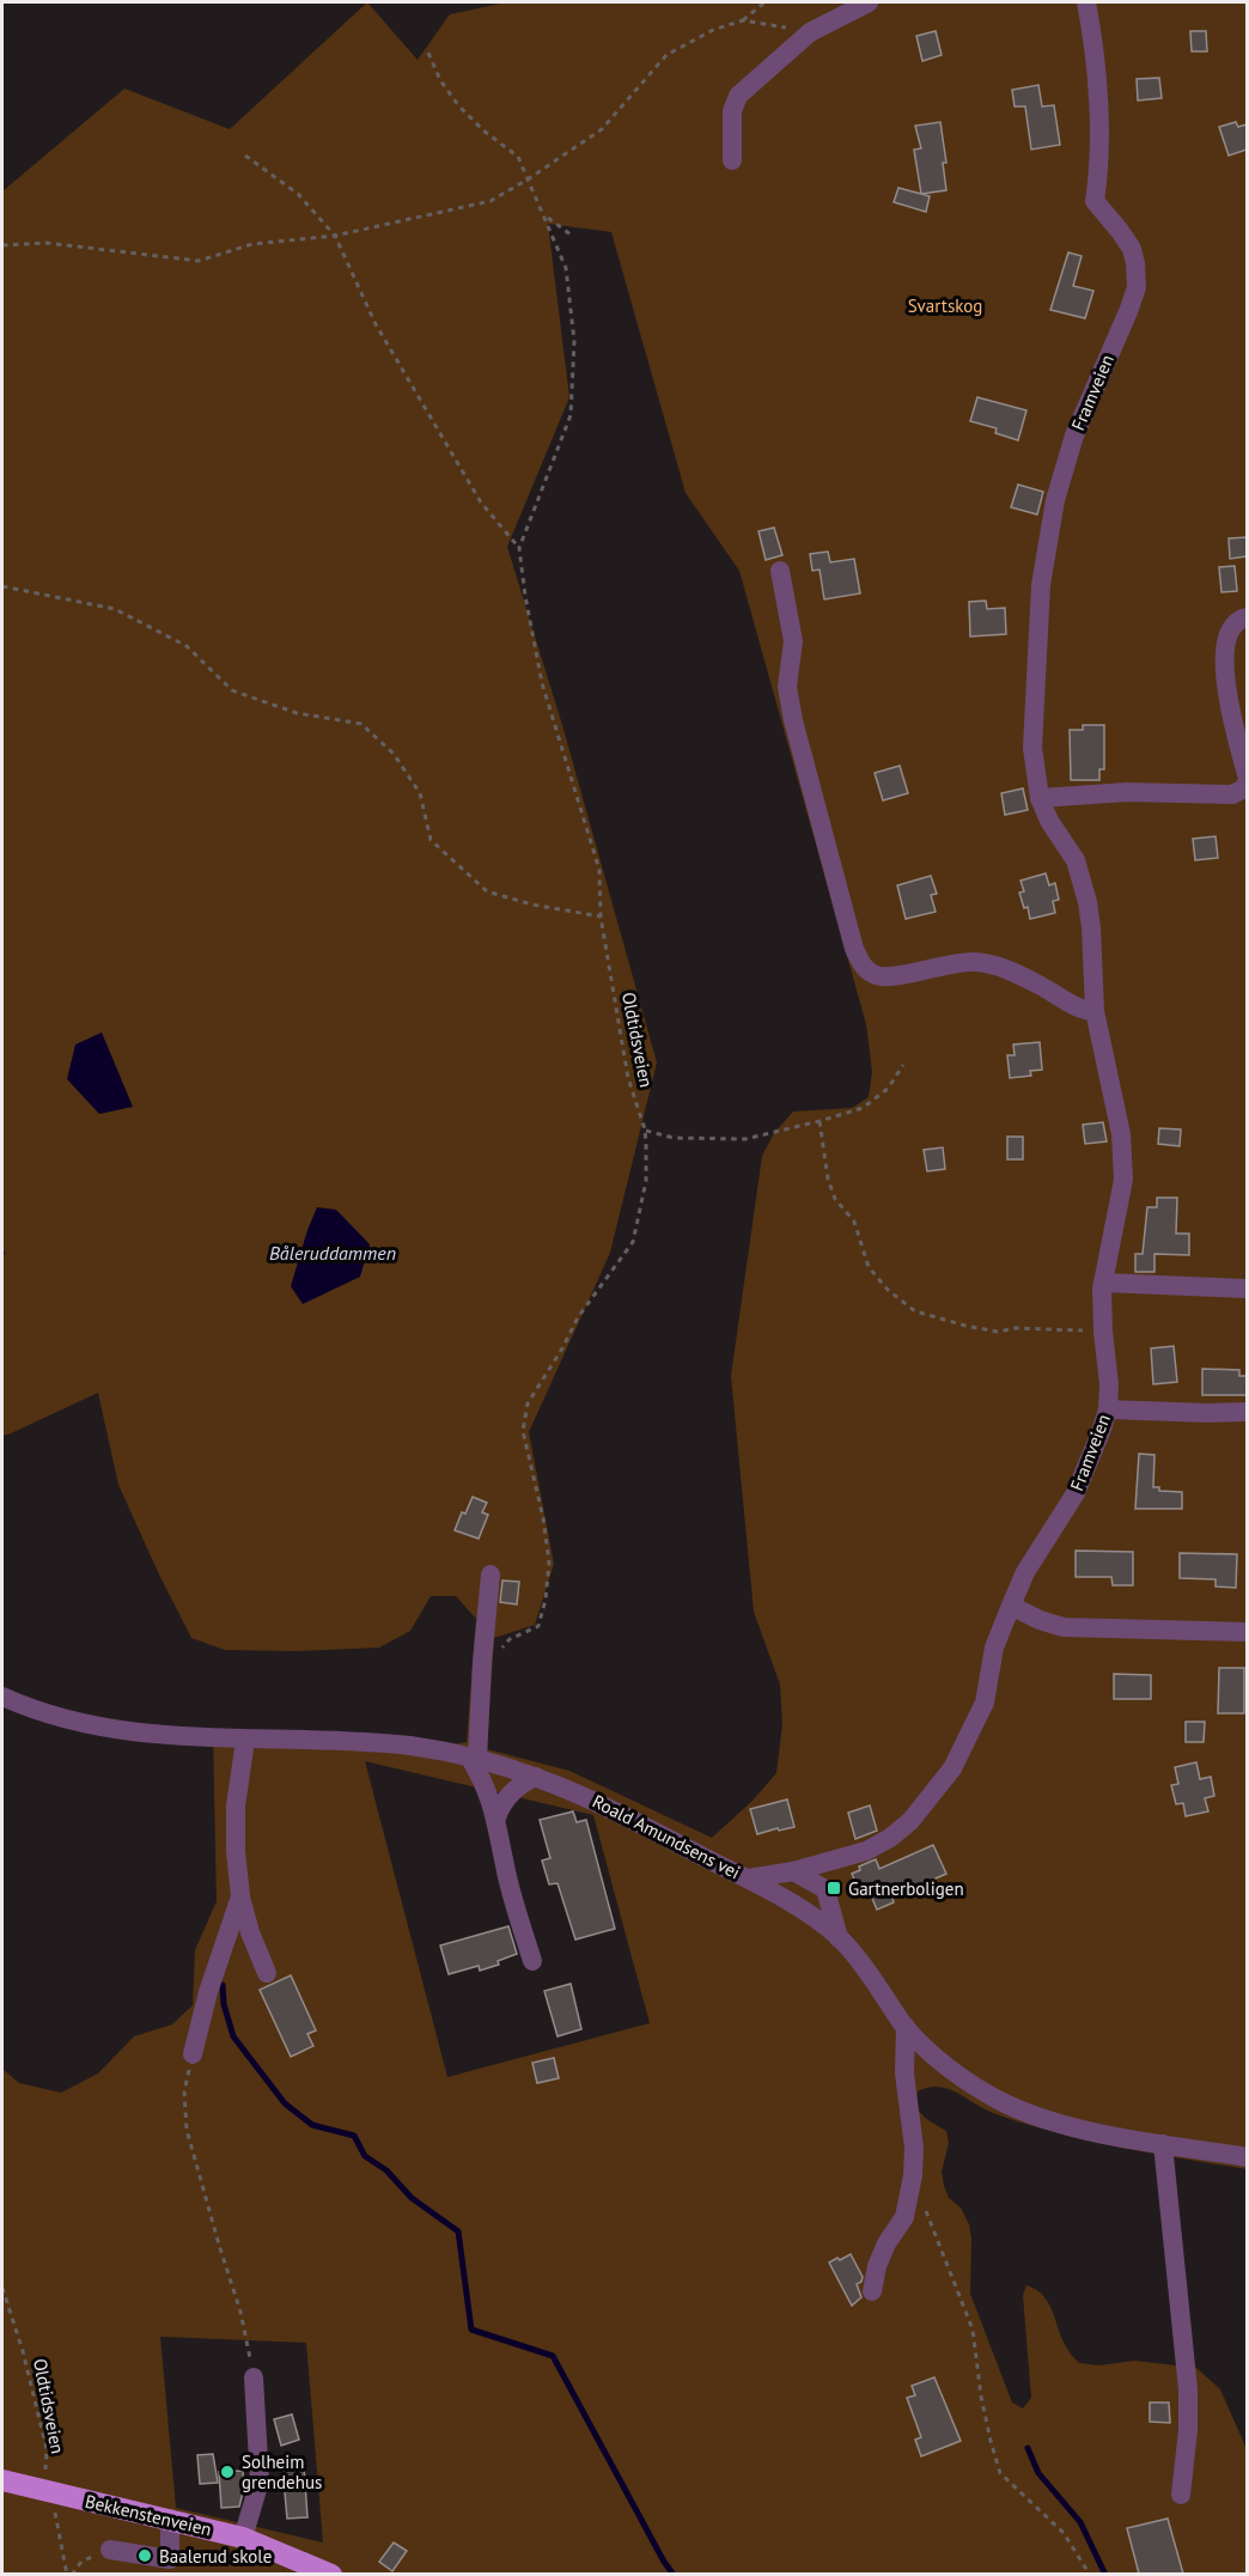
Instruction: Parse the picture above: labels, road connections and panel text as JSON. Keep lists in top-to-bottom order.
{
  "streets": {
    "main road": ["Bekkenstenveien"],
    "street": ["Framveien", "Roald Amundsens vei"],
    "path": ["Oldtidsveien"]
  },
  "crossings": [
    ["Framveien", "Roald Amundsens vei"],
    ["Oldtidsveien", "Bekkenstenveien"]
  ],
  "water": ["Båleruddammen"],
  "parks": ["Svartskog"],
  "places": {
    "transit": ["Gartnerboligen"],
    "other": ["Solheim grendehus", "Baalerud skole"]
  }
}
